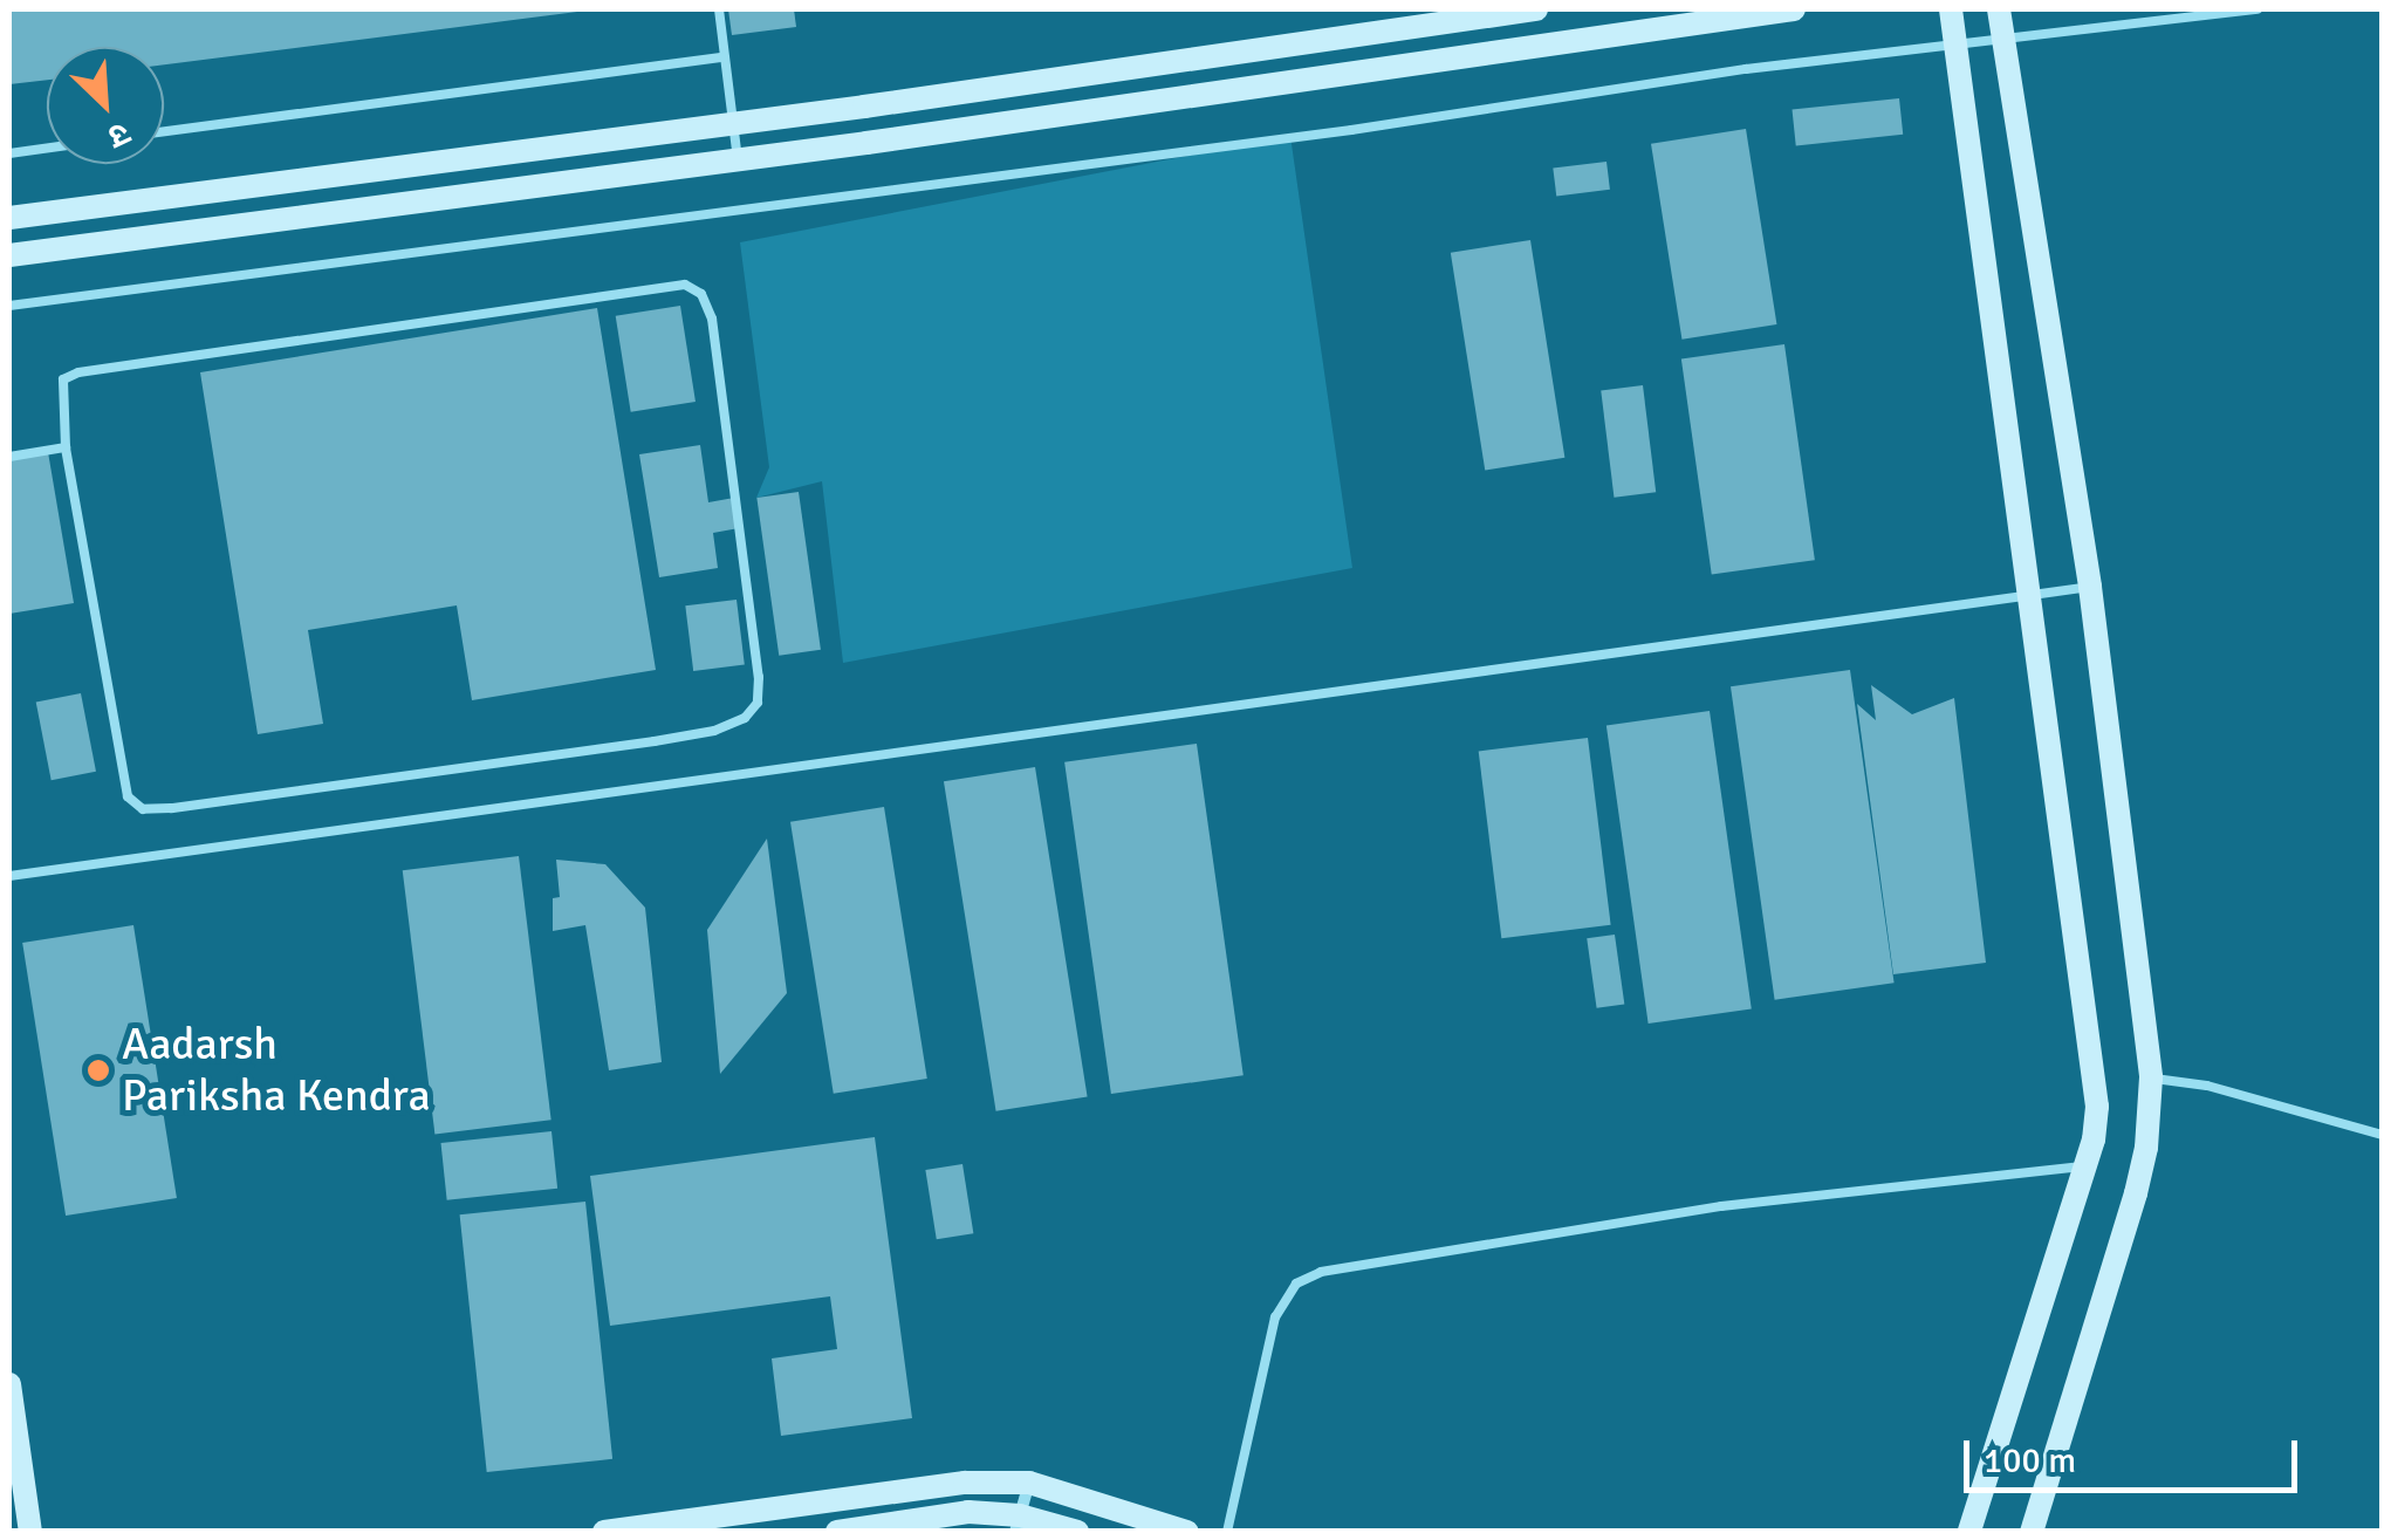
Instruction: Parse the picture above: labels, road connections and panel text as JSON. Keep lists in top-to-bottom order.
{
  "places": ["Aadarsh Pariksha Kendra"],
  "scale_bar": "100 m",
  "north": "bottom right"
}
